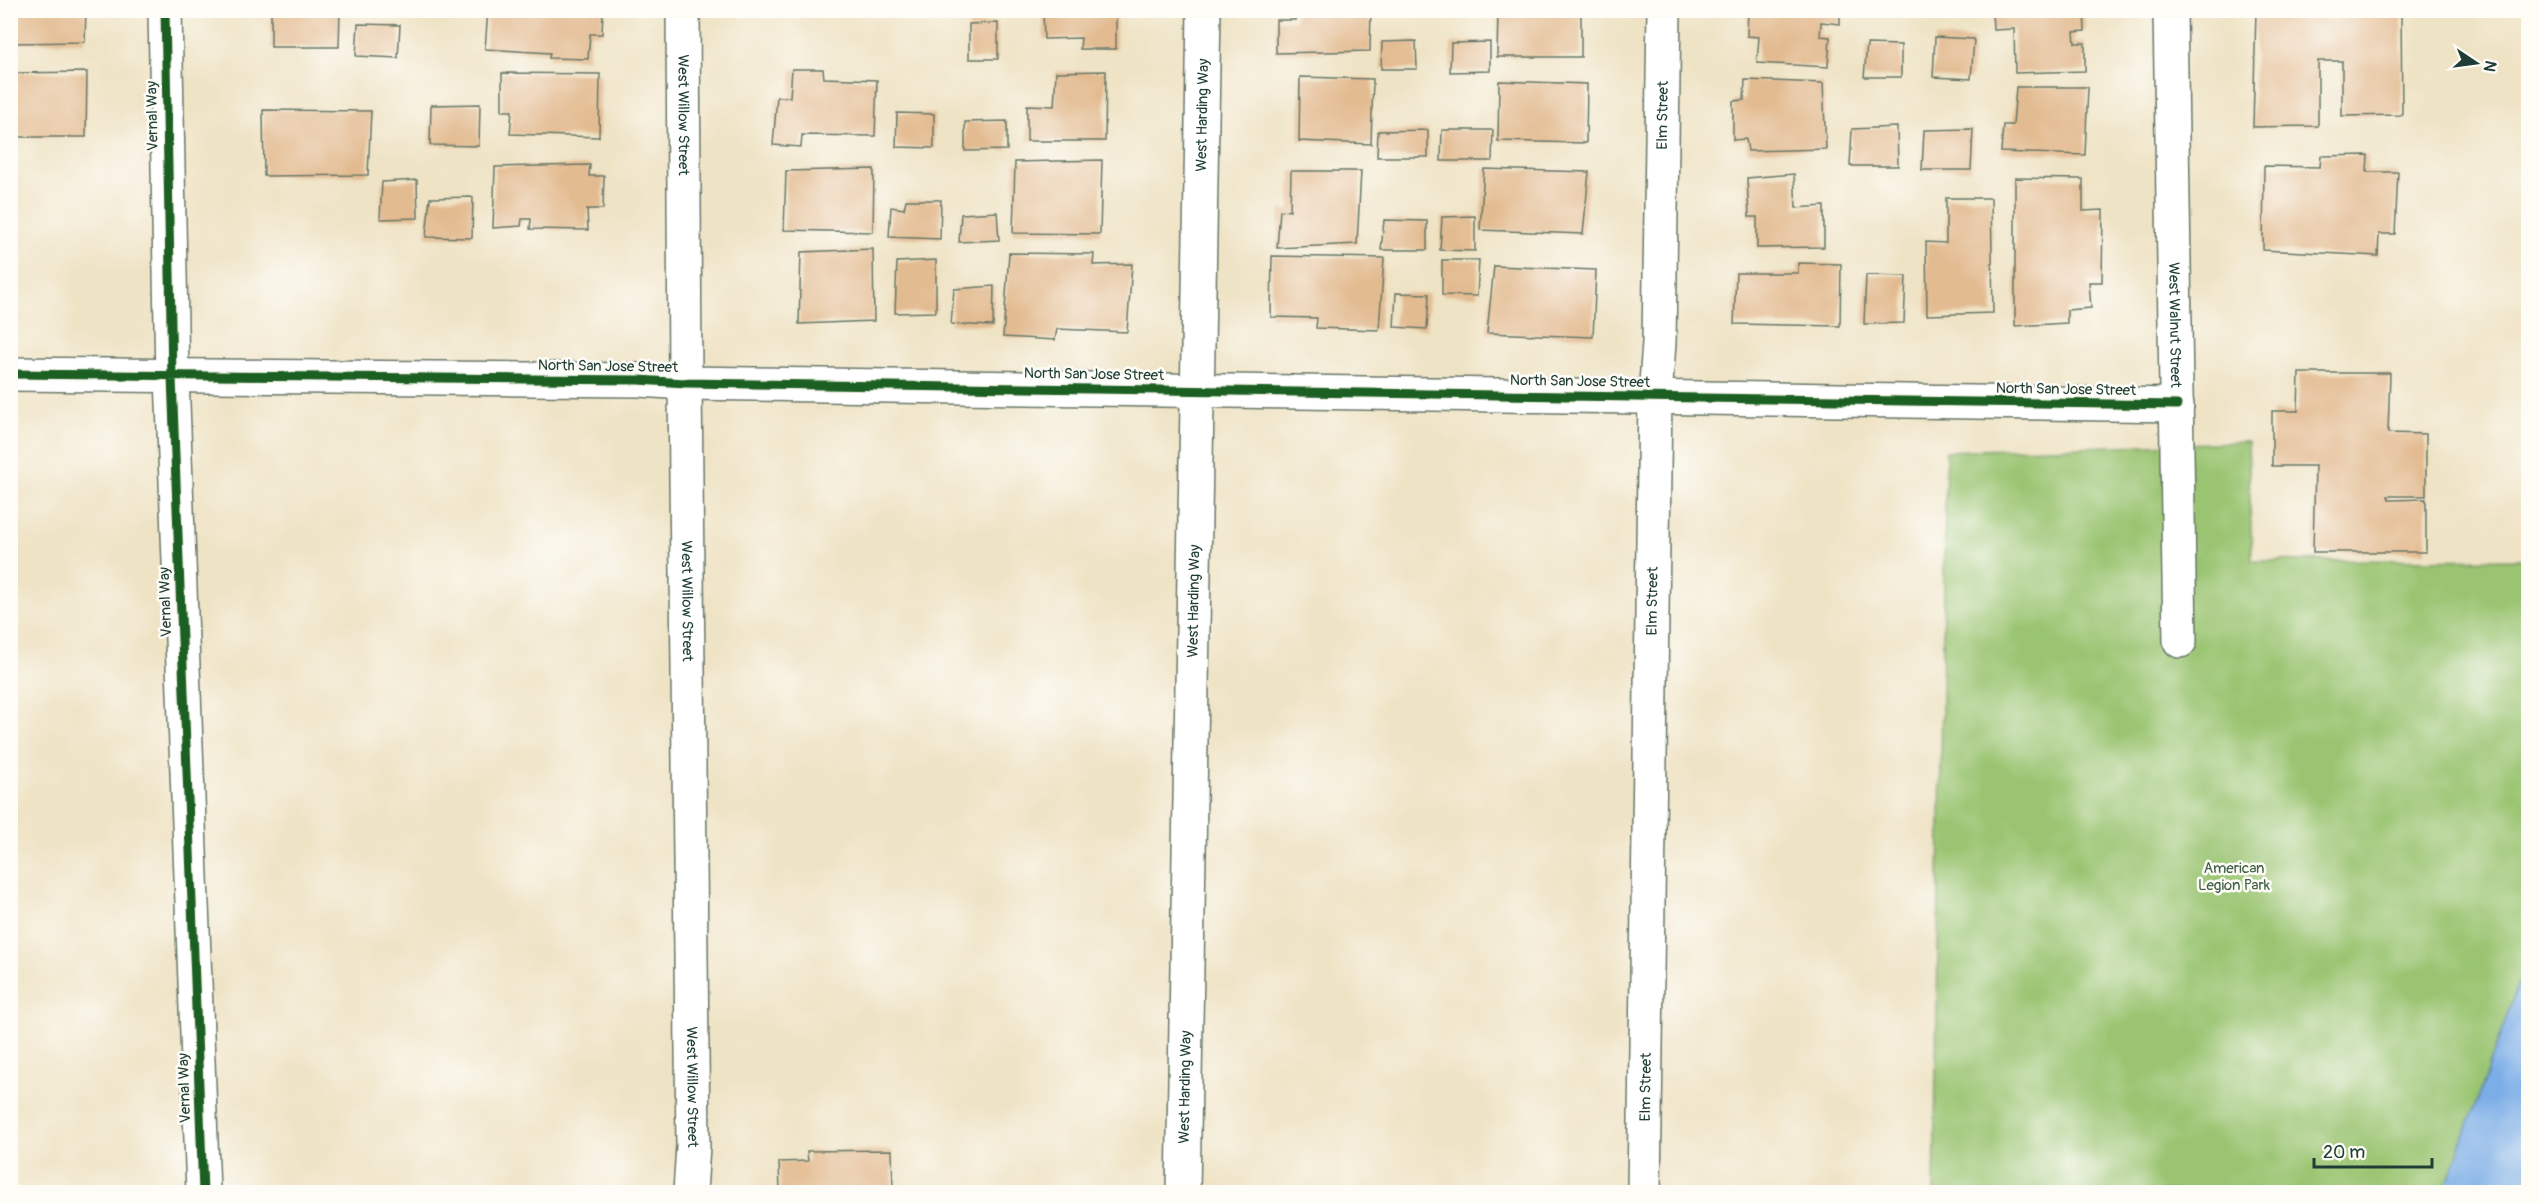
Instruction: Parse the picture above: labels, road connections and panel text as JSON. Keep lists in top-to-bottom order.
{
  "streets": {
    "street": [
      "Vernal Way",
      "West Willow Street",
      "West Harding Way",
      "Elm Street",
      "West Walnut Street",
      "North San Jose Street"
    ]
  },
  "crossings": [
    ["Vernal Way", "North San Jose Street"],
    ["West Willow Street", "North San Jose Street"],
    ["West Harding Way", "North San Jose Street"],
    ["Elm Street", "North San Jose Street"],
    ["West Walnut Street", "North San Jose Street"]
  ],
  "parks": ["American Legion Park"],
  "scale_bar": "20 m",
  "north": "right"
}
